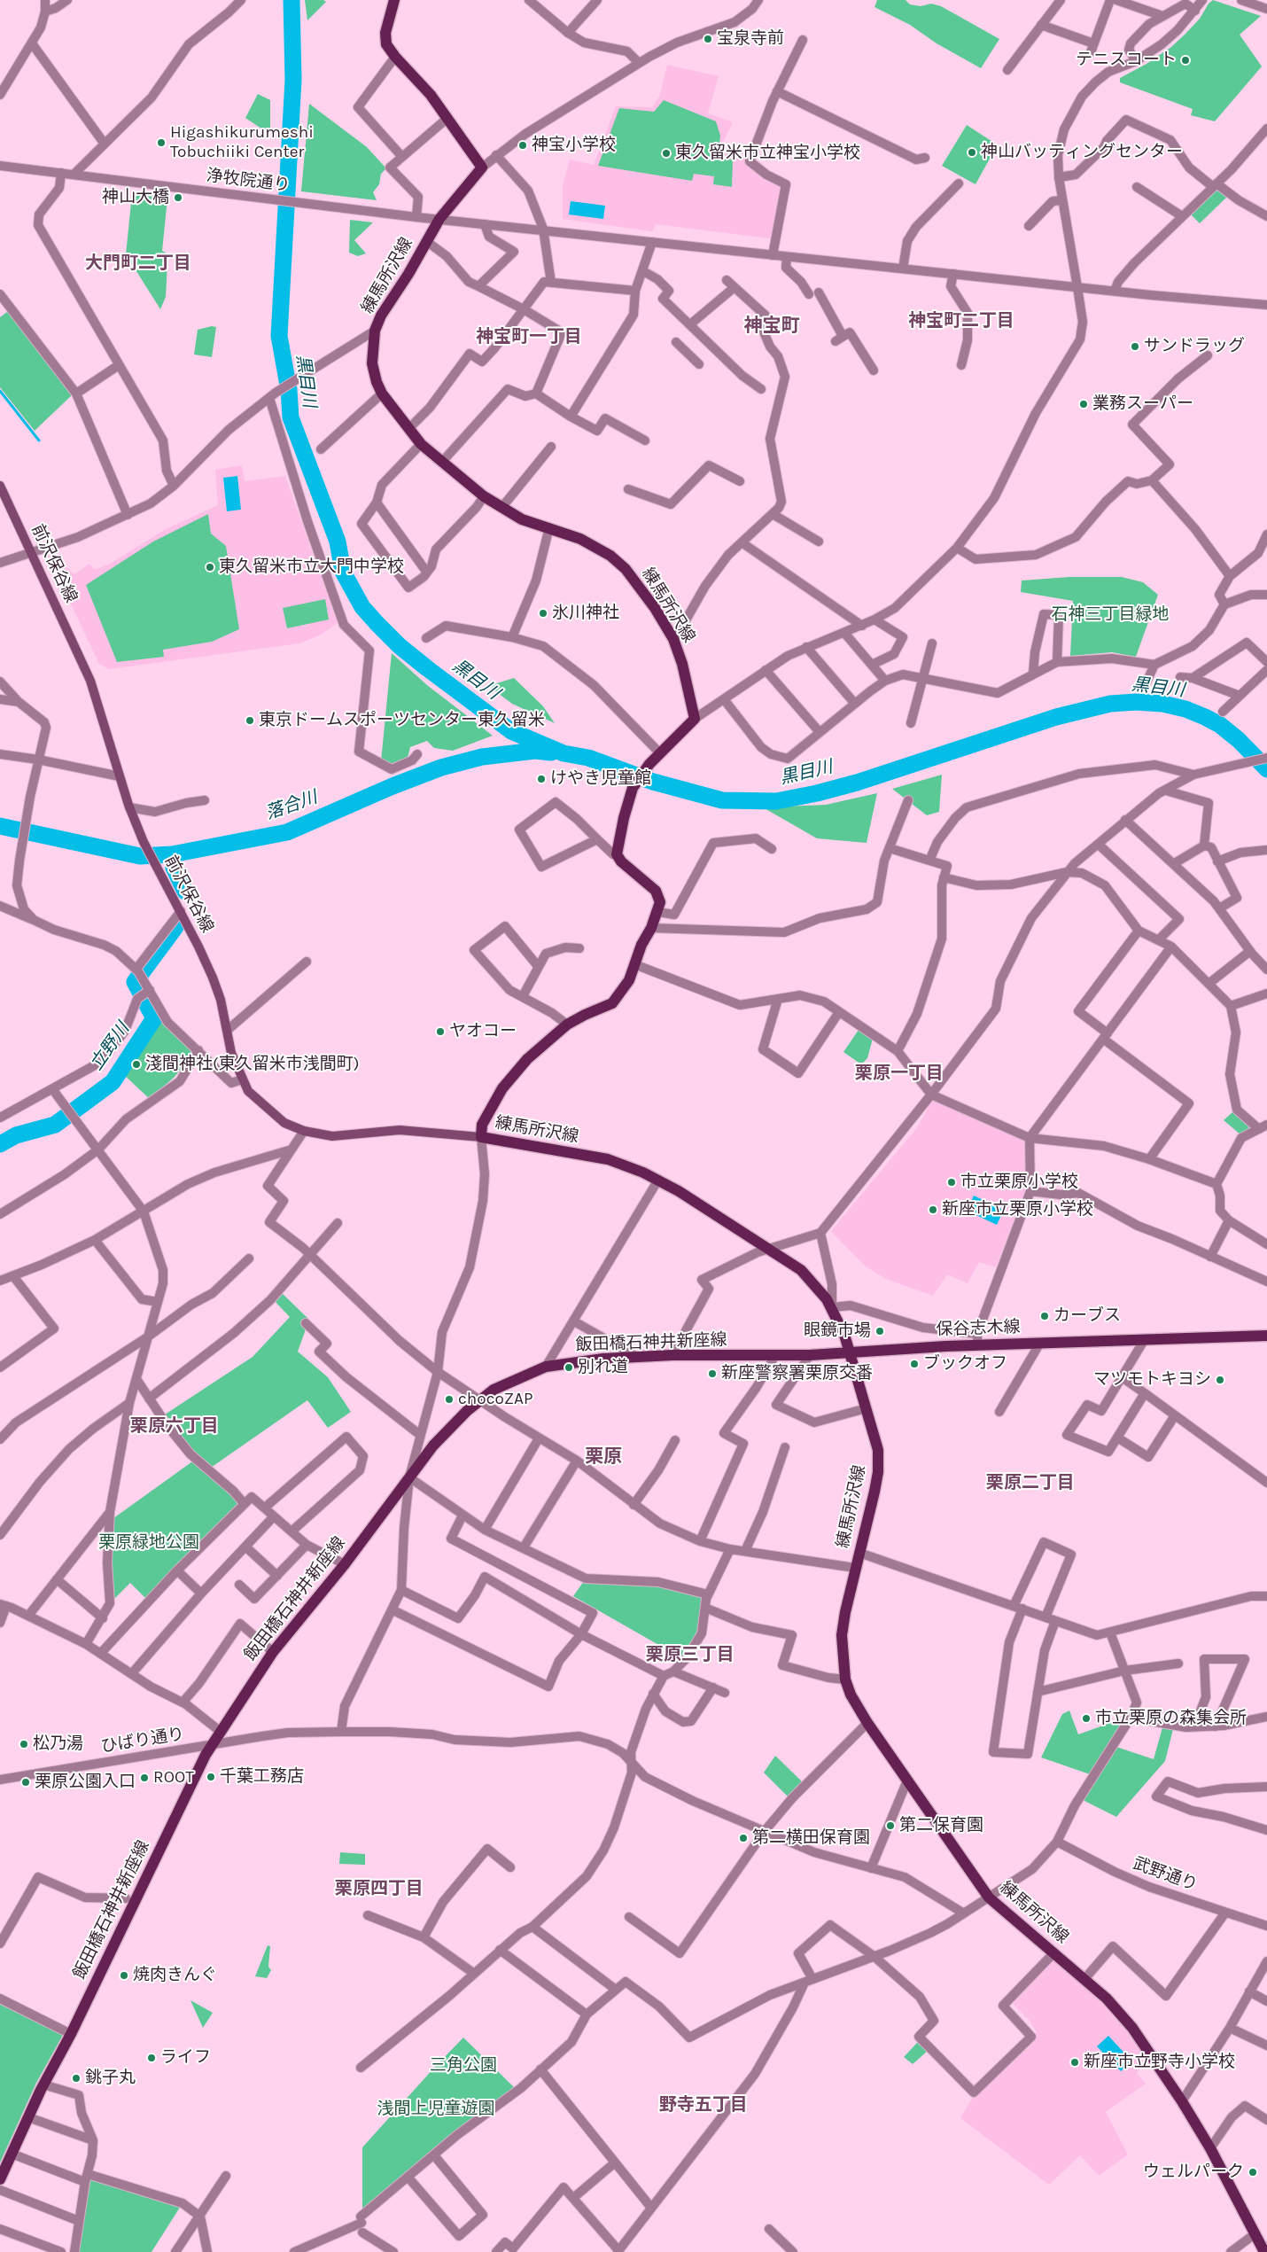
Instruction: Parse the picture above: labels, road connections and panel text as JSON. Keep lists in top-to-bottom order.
{
  "streets": {
    "main road": [
      "練馬所沢線",
      "前沢保谷線",
      "保谷志木線",
      "飯田橋石神井新座線"
    ],
    "street": ["浄牧院通り", "ひばり通り", "武野通り"]
  },
  "crossings": [
    ["浄牧院通り", "練馬所沢線"],
    ["練馬所沢線", "前沢保谷線"],
    ["練馬所沢線", "保谷志木線"],
    ["練馬所沢線", "飯田橋石神井新座線"],
    ["保谷志木線", "飯田橋石神井新座線"],
    ["飯田橋石神井新座線", "ひばり通り"]
  ],
  "districts": [
    "大門町二丁目",
    "神宝町二丁目",
    "神宝町",
    "神宝町一丁目",
    "栗原一丁目",
    "栗原六丁目",
    "栗原",
    "栗原二丁目",
    "栗原三丁目",
    "栗原四丁目",
    "野寺五丁目"
  ],
  "water": ["黒目川", "落合川", "立野川"],
  "parks": [
    "石神三丁目緑地",
    "栗原緑地公園",
    "三角公園",
    "浅間上児童遊園"
  ],
  "places": [
    "宝泉寺前",
    "テニスコート",
    "Higashikurumeshi Tobuchiiki Center",
    "神宝小学校",
    "神山バッティングセンター",
    "東久留米市立神宝小学校",
    "神山大橋",
    "サンドラッグ",
    "業務スーパー",
    "東久留米市立大門中学校",
    "氷川神社",
    "東京ドームスポーツセンター東久留米",
    "けやき児童館",
    "ヤオコー",
    "淺間神社(東久留米市浅間町)",
    "市立栗原小学校",
    "新座市立栗原小学校",
    "カーブス",
    "眼鏡市場",
    "ブックオフ",
    "別れ道",
    "新座警察署栗原交番",
    "マツモトキヨシ",
    "chocoZAP",
    "市立栗原の森集会所",
    "松乃湯",
    "千葉工務店",
    "ROOT",
    "栗原公園入口",
    "第二保育園",
    "第二横田保育園",
    "焼肉きんぐ",
    "ライフ",
    "新座市立野寺小学校",
    "銚子丸",
    "ウェルパーク"
  ]
}
